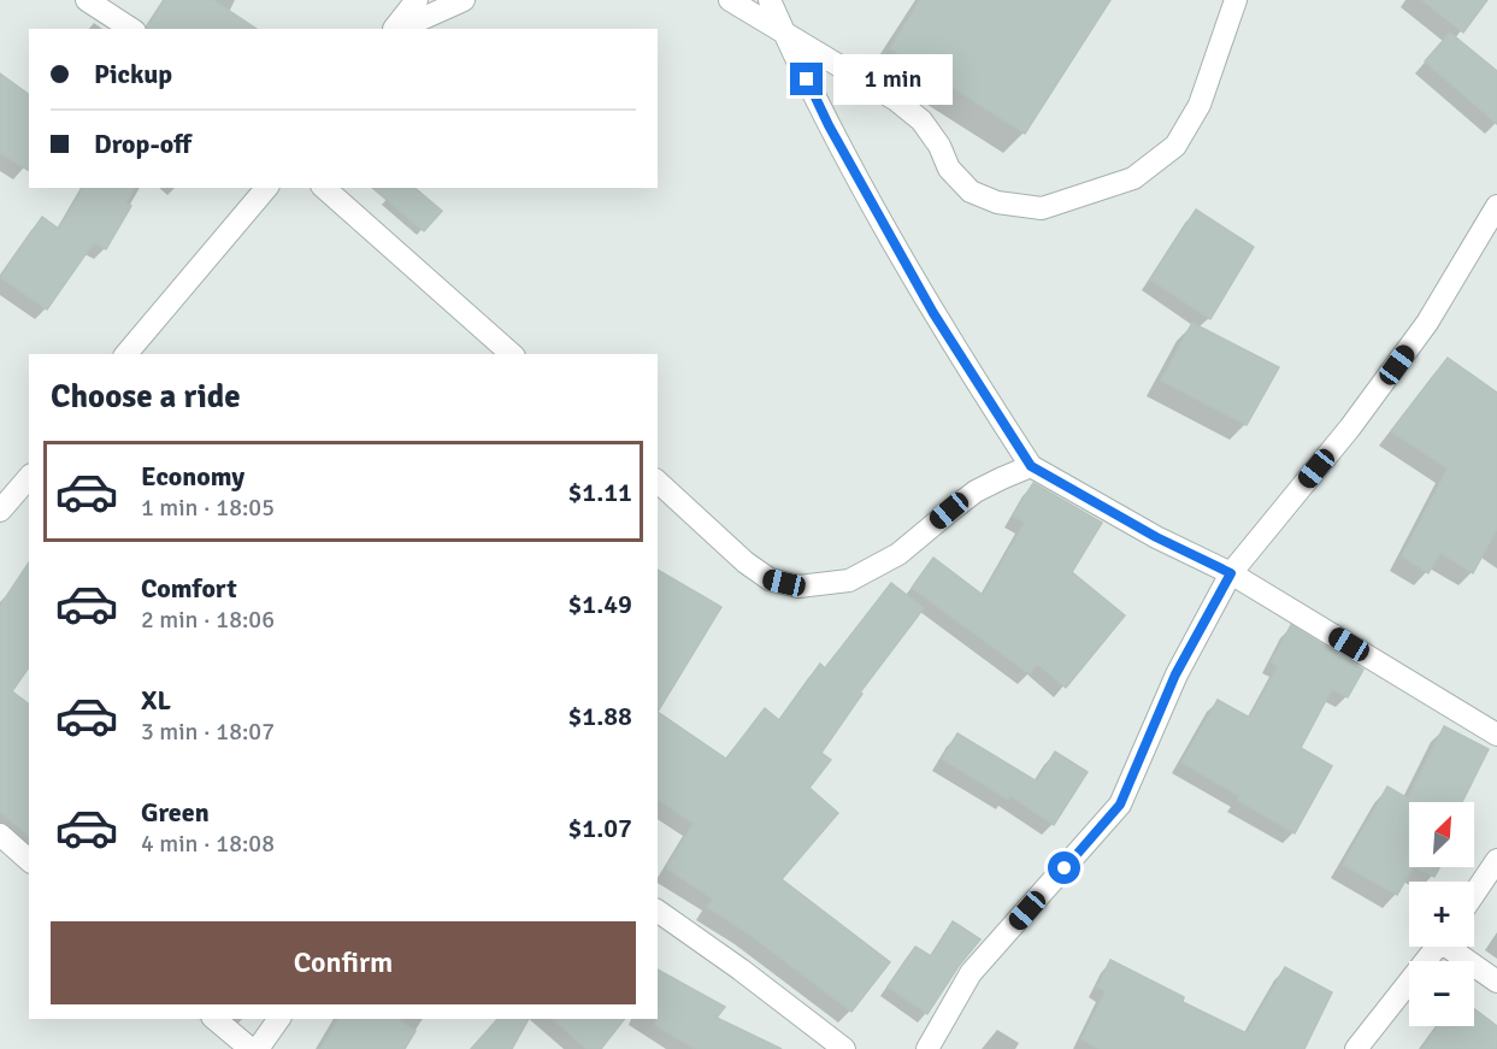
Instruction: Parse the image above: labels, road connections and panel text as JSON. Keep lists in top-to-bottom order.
{
  "north": "top right",
  "page": {
    "banner": ["Pickup", "Drop-off"],
    "bubble": "1 min",
    "heading": "Choose a ride",
    "list": [
      {
        "name": "Economy",
        "note": "1 min · 18:05",
        "value": "$1.11"
      },
      {
        "name": "Comfort",
        "note": "2 min · 18:06",
        "value": "$1.49"
      },
      {
        "name": "XL",
        "note": "3 min · 18:07",
        "value": "$1.88"
      },
      {
        "name": "Green",
        "note": "4 min · 18:08",
        "value": "$1.07"
      }
    ],
    "map_buttons": ["+", "−"],
    "buttons": "Confirm"
  }
}
